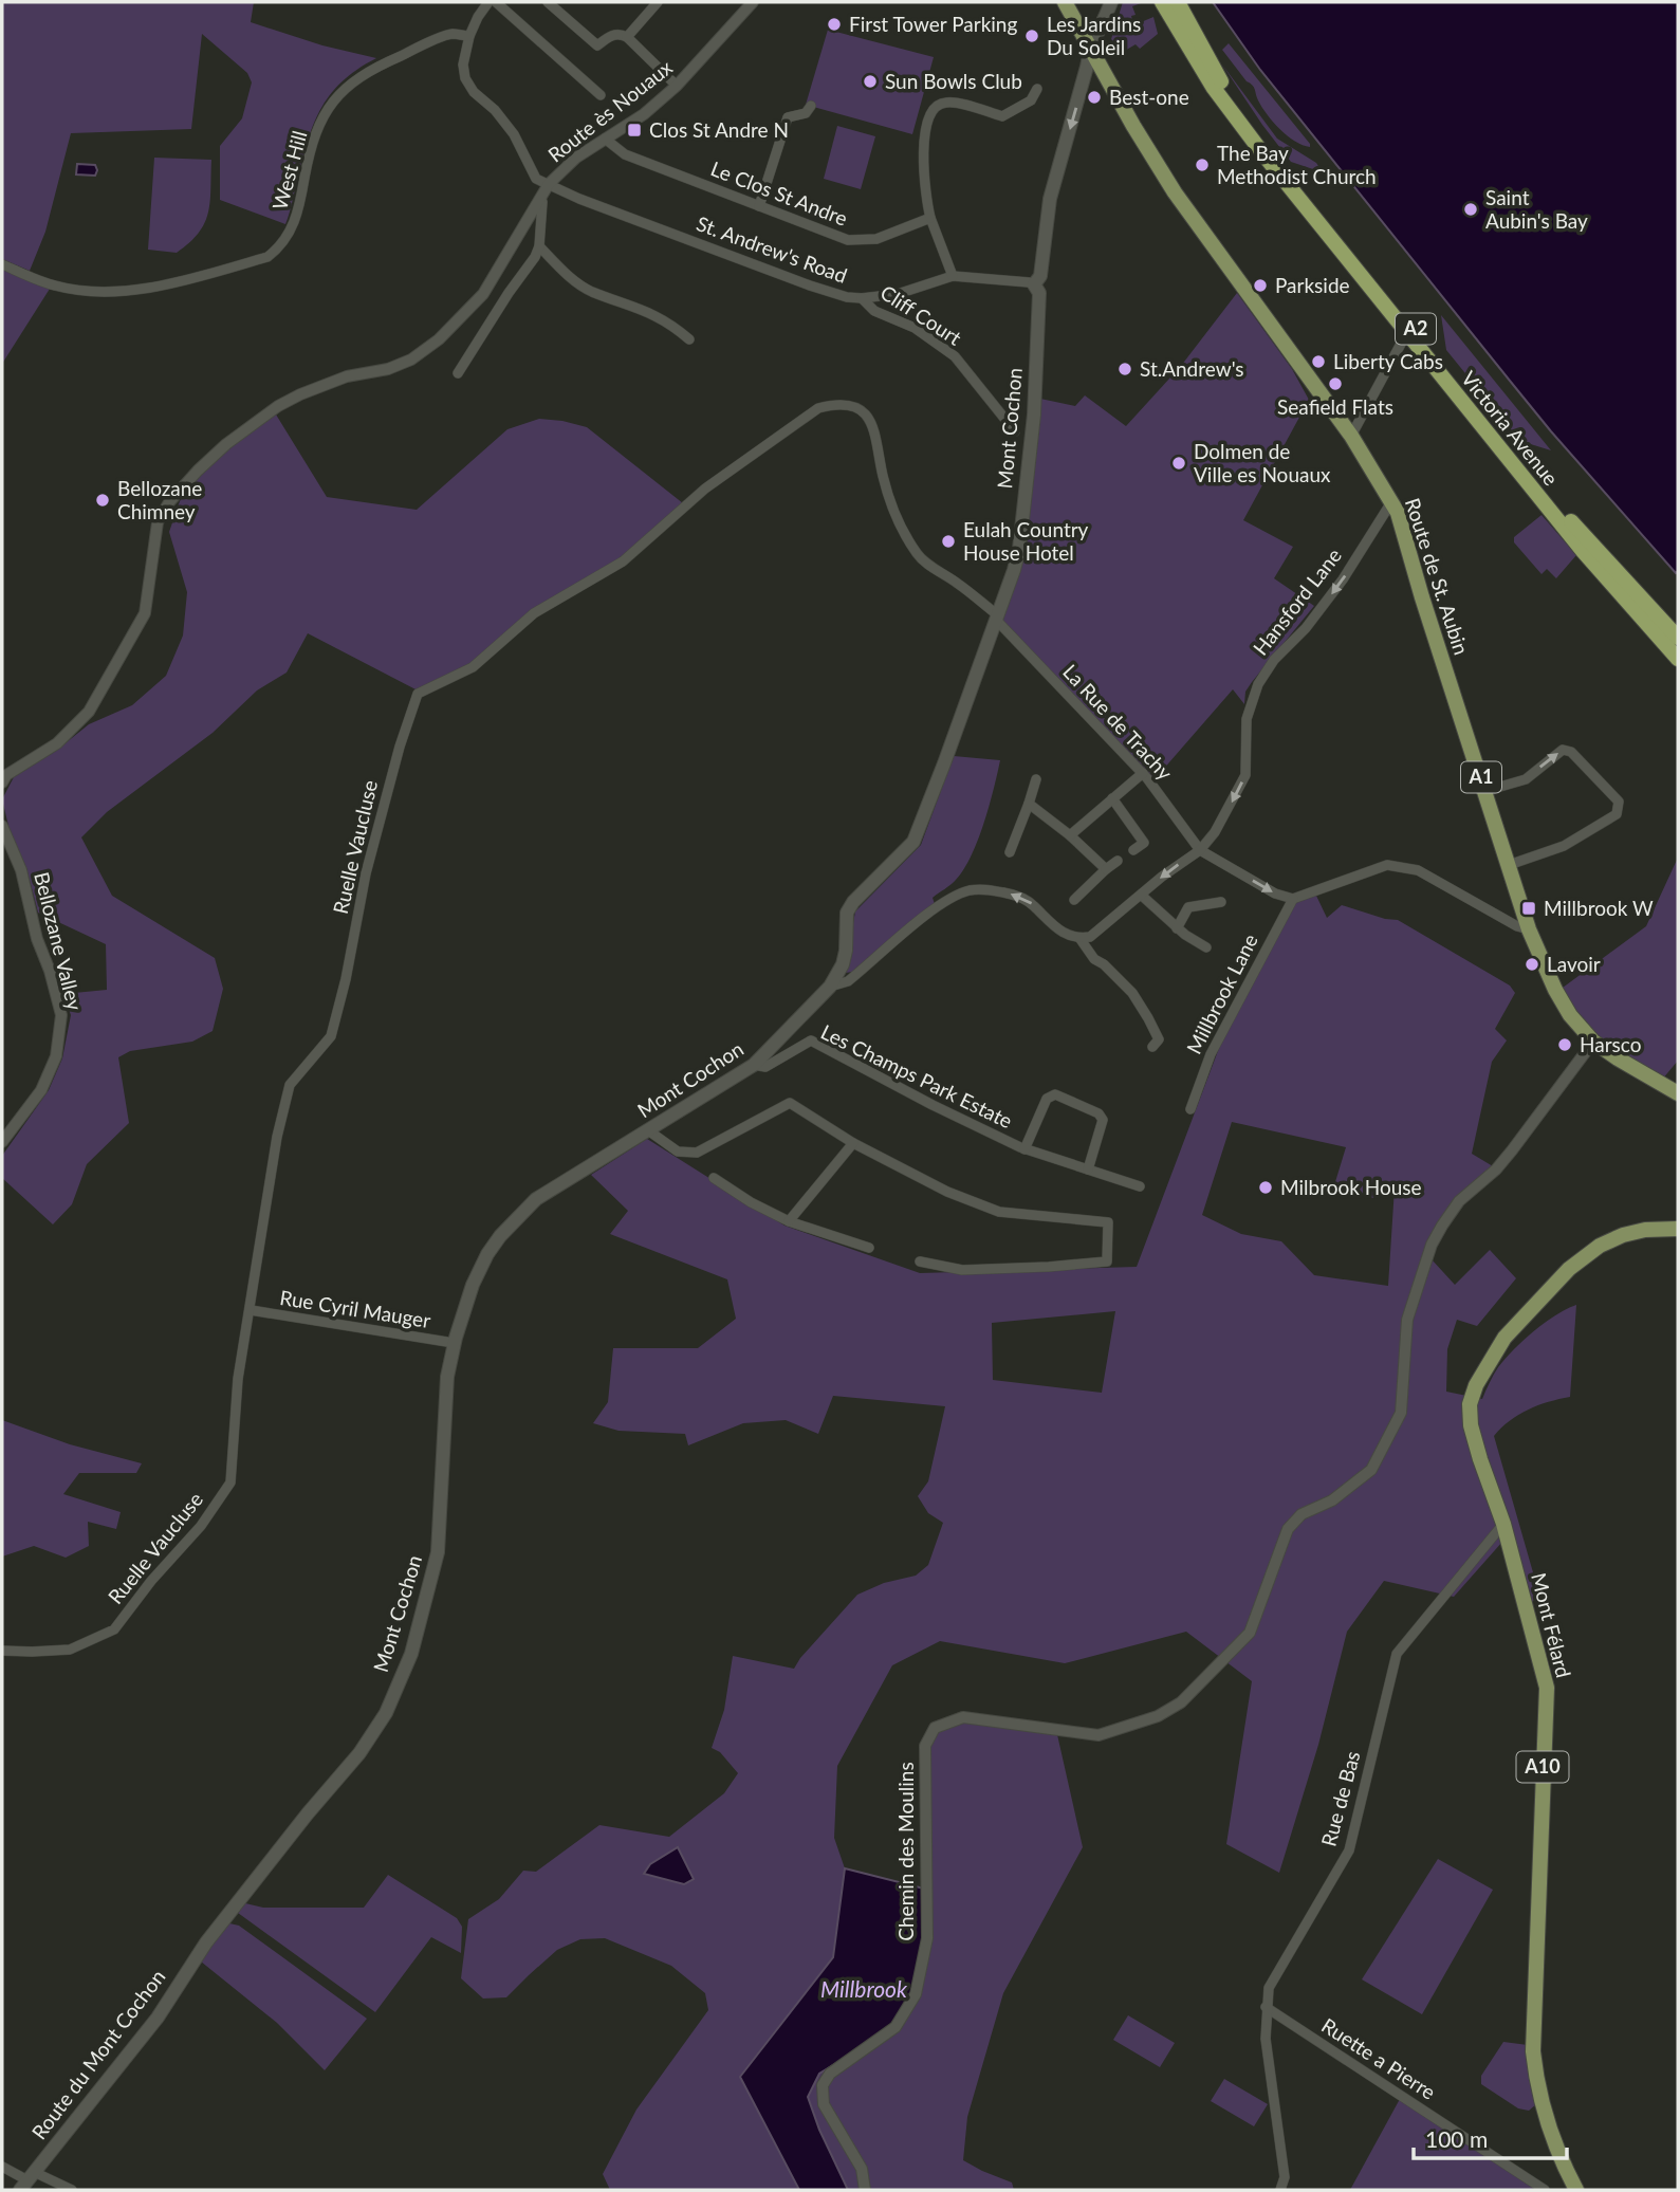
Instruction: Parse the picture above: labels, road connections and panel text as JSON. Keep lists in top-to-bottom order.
{
  "streets": {
    "highway": ["A2", "Victoria Avenue"],
    "main road": [
      "Mont Cochon",
      "Route de St. Aubin",
      "A1",
      "Mont Félard",
      "A10",
      "Route du Mont Cochon"
    ],
    "street": [
      "Route ès Nouaux",
      "West Hill",
      "Le Clos St Andre",
      "St. Andrew's Road",
      "Cliff Court",
      "Hansford Lane",
      "La Rue de Trachy",
      "Ruelle Vaucluse",
      "Bellozane Valley",
      "Millbrook Lane",
      "Les Champs Park Estate",
      "Rue Cyril Mauger",
      "Rue de Bas",
      "Chemin des Moulins",
      "Ruette a Pierre"
    ]
  },
  "crossings": [
    ["Route ès Nouaux", "Le Clos St Andre"],
    ["Route ès Nouaux", "St. Andrew's Road"],
    ["St. Andrew's Road", "Cliff Court"],
    ["St. Andrew's Road", "Mont Cochon"],
    ["Mont Cochon", "Route de St. Aubin"],
    ["Mont Cochon", "La Rue de Trachy"],
    ["Mont Cochon", "Ruelle Vaucluse"],
    ["Mont Cochon", "Les Champs Park Estate"],
    ["Mont Cochon", "Rue Cyril Mauger"],
    ["Mont Cochon", "Route du Mont Cochon"],
    ["Route de St. Aubin", "Hansford Lane"],
    ["Route de St. Aubin", "Chemin des Moulins"],
    ["Hansford Lane", "La Rue de Trachy"],
    ["La Rue de Trachy", "Ruelle Vaucluse"],
    ["La Rue de Trachy", "Millbrook Lane"],
    ["Ruelle Vaucluse", "Rue Cyril Mauger"],
    ["Mont Félard", "Rue de Bas"],
    ["Rue de Bas", "Ruette a Pierre"]
  ],
  "one_way": ["Hansford Lane"],
  "water": ["Millbrook"],
  "places": {
    "other": [
      "First Tower Parking",
      "Les Jardins Du Soleil",
      "Sun Bowls Club",
      "Best-one",
      "The Bay Methodist Church",
      "Saint Aubin's Bay",
      "Parkside",
      "Liberty Cabs",
      "St.Andrew's",
      "Seafield Flats",
      "Dolmen de Ville es Nouaux",
      "Bellozane Chimney",
      "Eulah Country House Hotel",
      "Lavoir",
      "Harsco",
      "Milbrook House"
    ],
    "transit": ["Clos St Andre N", "Millbrook W"]
  },
  "scale_bar": "100 m"
}
